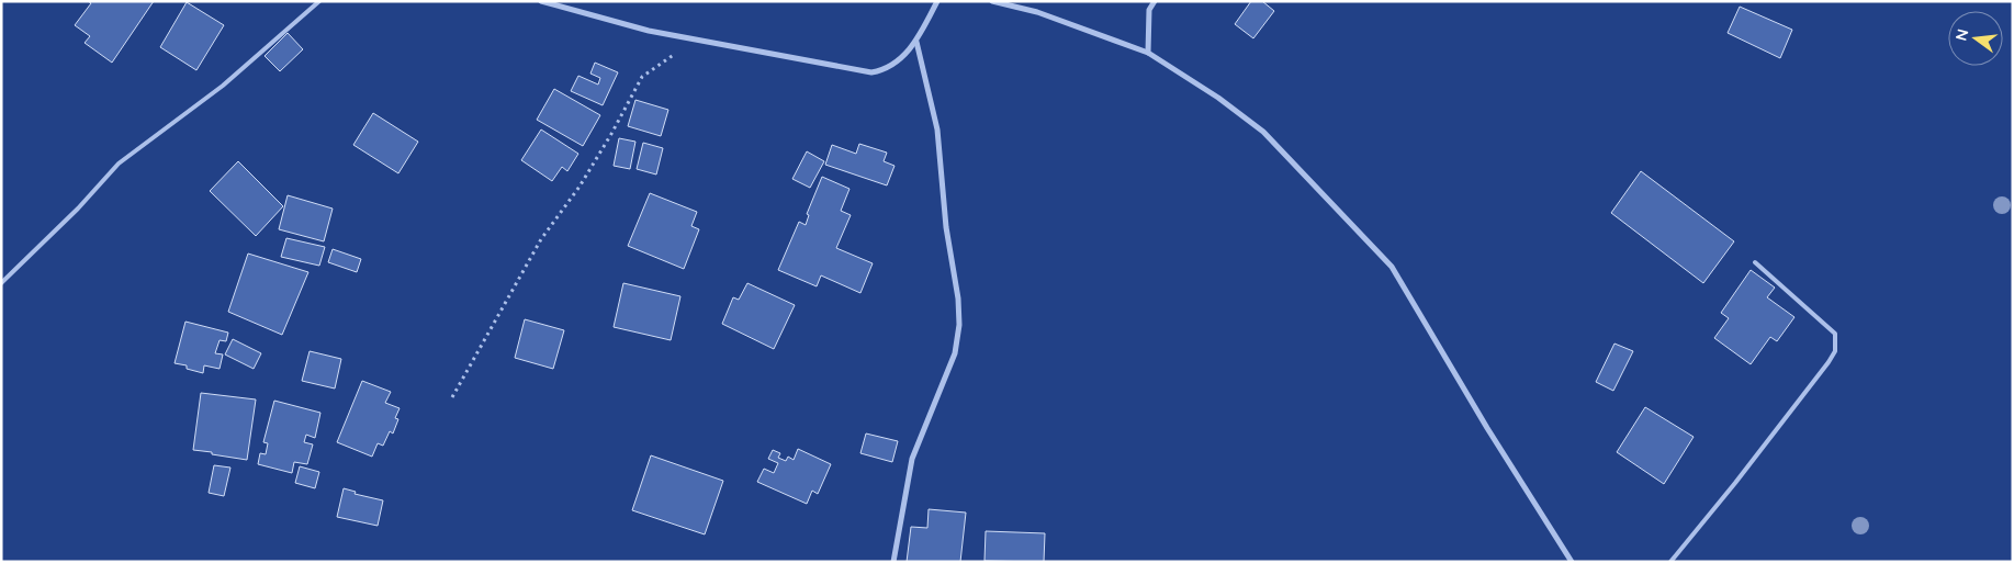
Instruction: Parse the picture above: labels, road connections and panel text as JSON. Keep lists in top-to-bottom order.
{
  "north": "left"
}
